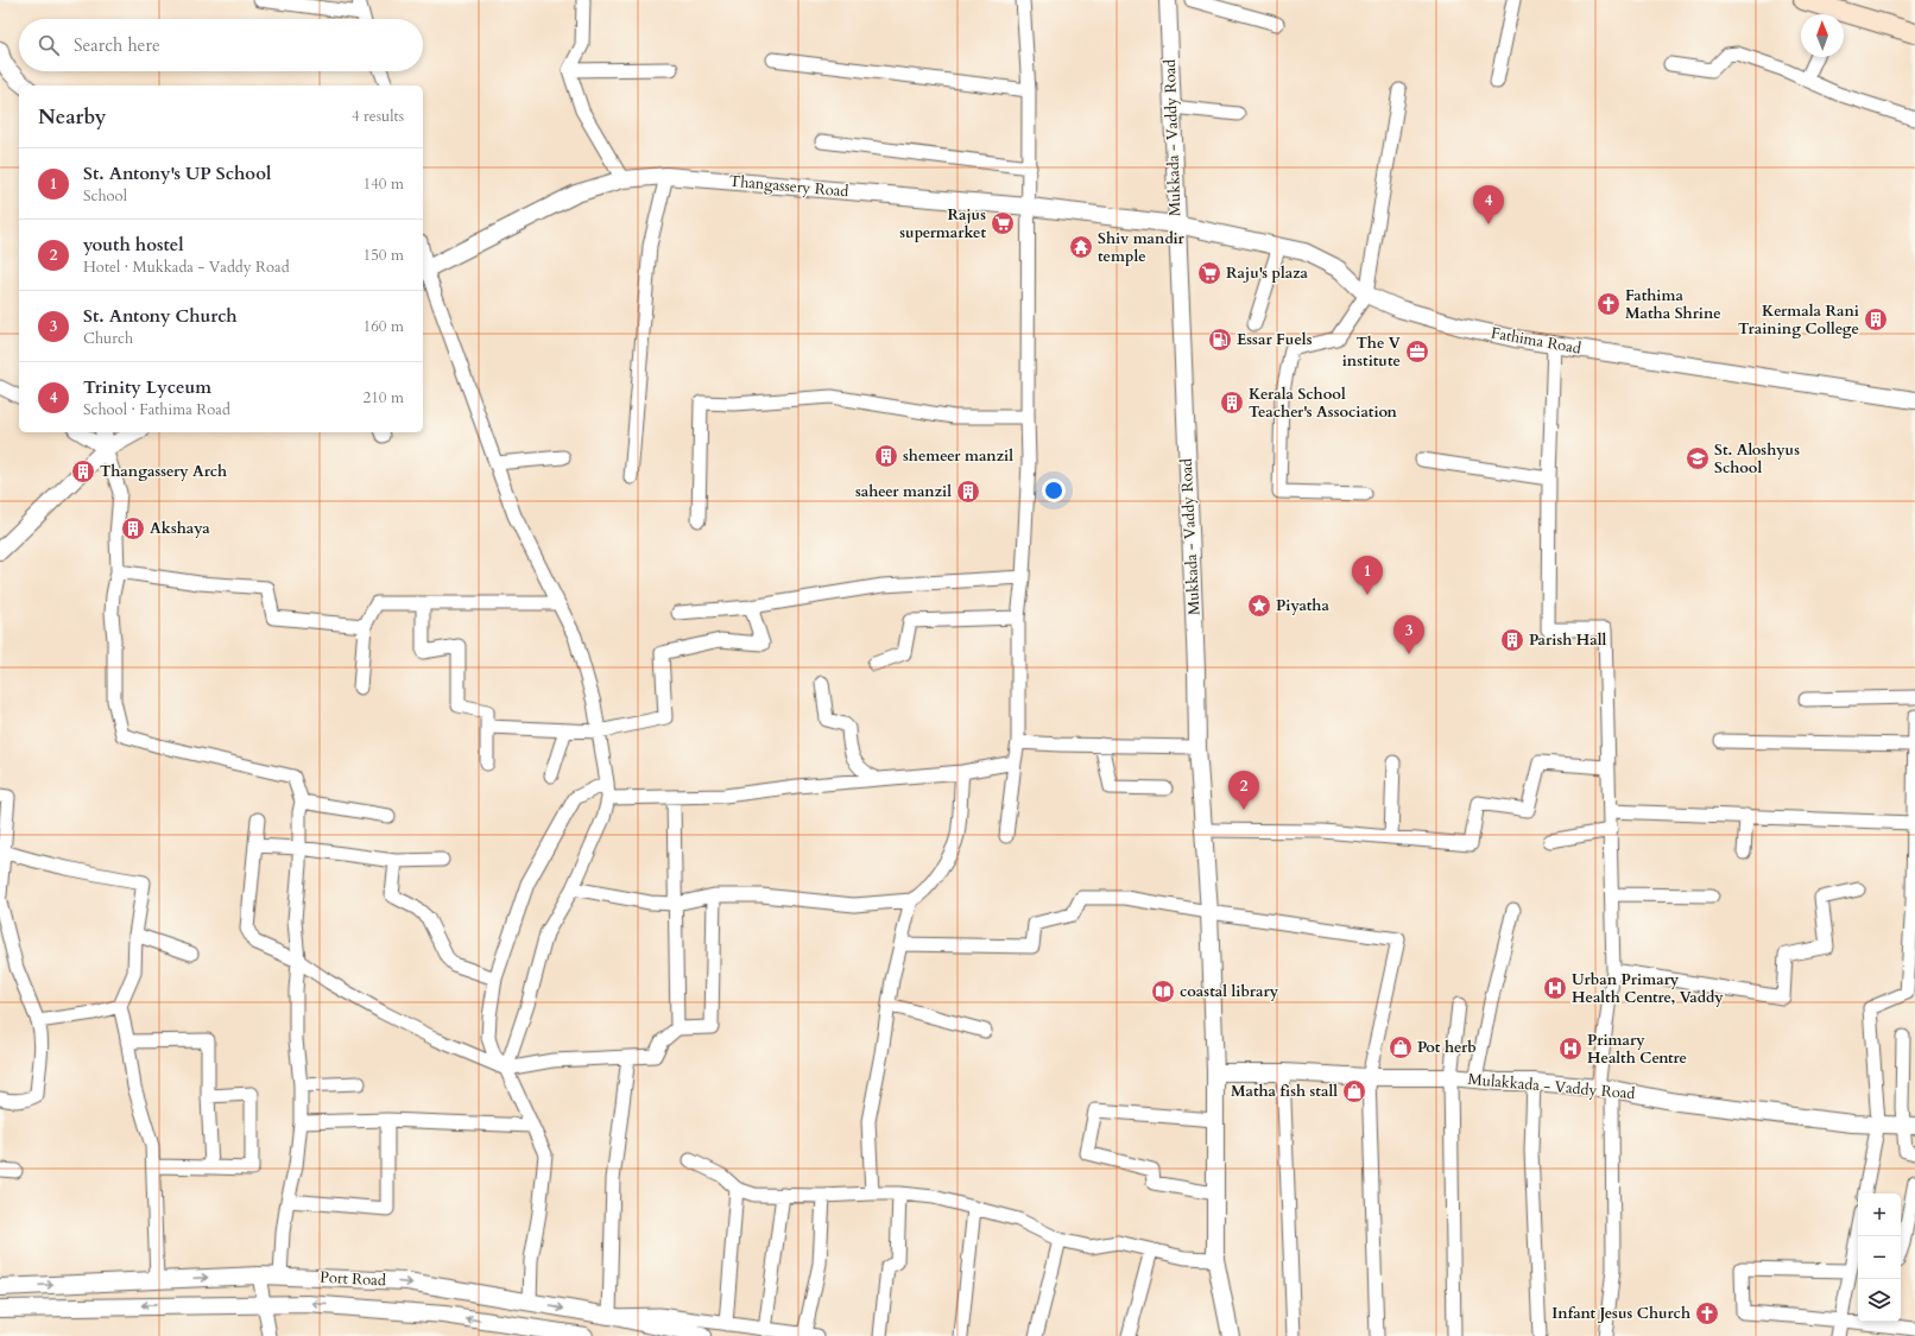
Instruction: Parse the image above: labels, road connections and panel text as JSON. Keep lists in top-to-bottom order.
{
  "streets": {
    "street": [
      "Mukkada - Vaddy Road",
      "Thangassery Road",
      "Fathima Road",
      "Mulakkada - Vaddy Road",
      "Port Road"
    ]
  },
  "crossings": [
    ["Mukkada - Vaddy Road", "Thangassery Road"],
    ["Mukkada - Vaddy Road", "Fathima Road"],
    ["Mukkada - Vaddy Road", "Mulakkada - Vaddy Road"],
    ["Thangassery Road", "Fathima Road"]
  ],
  "places": {
    "supermarket": ["Rajus supermarket", "Raju's plaza"],
    "temple": ["Shiv mandir temple"],
    "church": ["Fathima Matha Shrine", "Infant Jesus Church"],
    "building": [
      "Kermala Rani Training College",
      "Kerala School Teacher's Association",
      "shemeer manzil",
      "Thangassery Arch",
      "saheer manzil",
      "Akshaya",
      "Parish Hall"
    ],
    "fuel station": ["Essar Fuels"],
    "office": ["The V institute"],
    "school or university": ["St. Aloshyus School"],
    "place": ["Piyatha"],
    "hospital": ["Urban Primary Health Centre, Vaddy", "Primary Health Centre"],
    "library": ["coastal library"],
    "shop": ["Pot herb", "Matha fish stall"]
  },
  "north": "top",
  "page": {
    "search": "Search here",
    "heading": ["Nearby", "4 results"],
    "list": [
      {
        "mark": "1",
        "name": "St. Antony's UP School",
        "note": "School",
        "value": "140 m"
      },
      {
        "mark": "2",
        "name": "youth hostel",
        "note": "Hotel · Mukkada - Vaddy Road",
        "value": "150 m"
      },
      {
        "mark": "3",
        "name": "St. Antony Church",
        "note": "Church",
        "value": "160 m"
      },
      {
        "mark": "4",
        "name": "Trinity Lyceum",
        "note": "School · Fathima Road",
        "value": "210 m"
      }
    ],
    "pins": [
      "4",
      "1",
      "3",
      "2"
    ],
    "map_buttons": ["+", "−"]
  }
}
